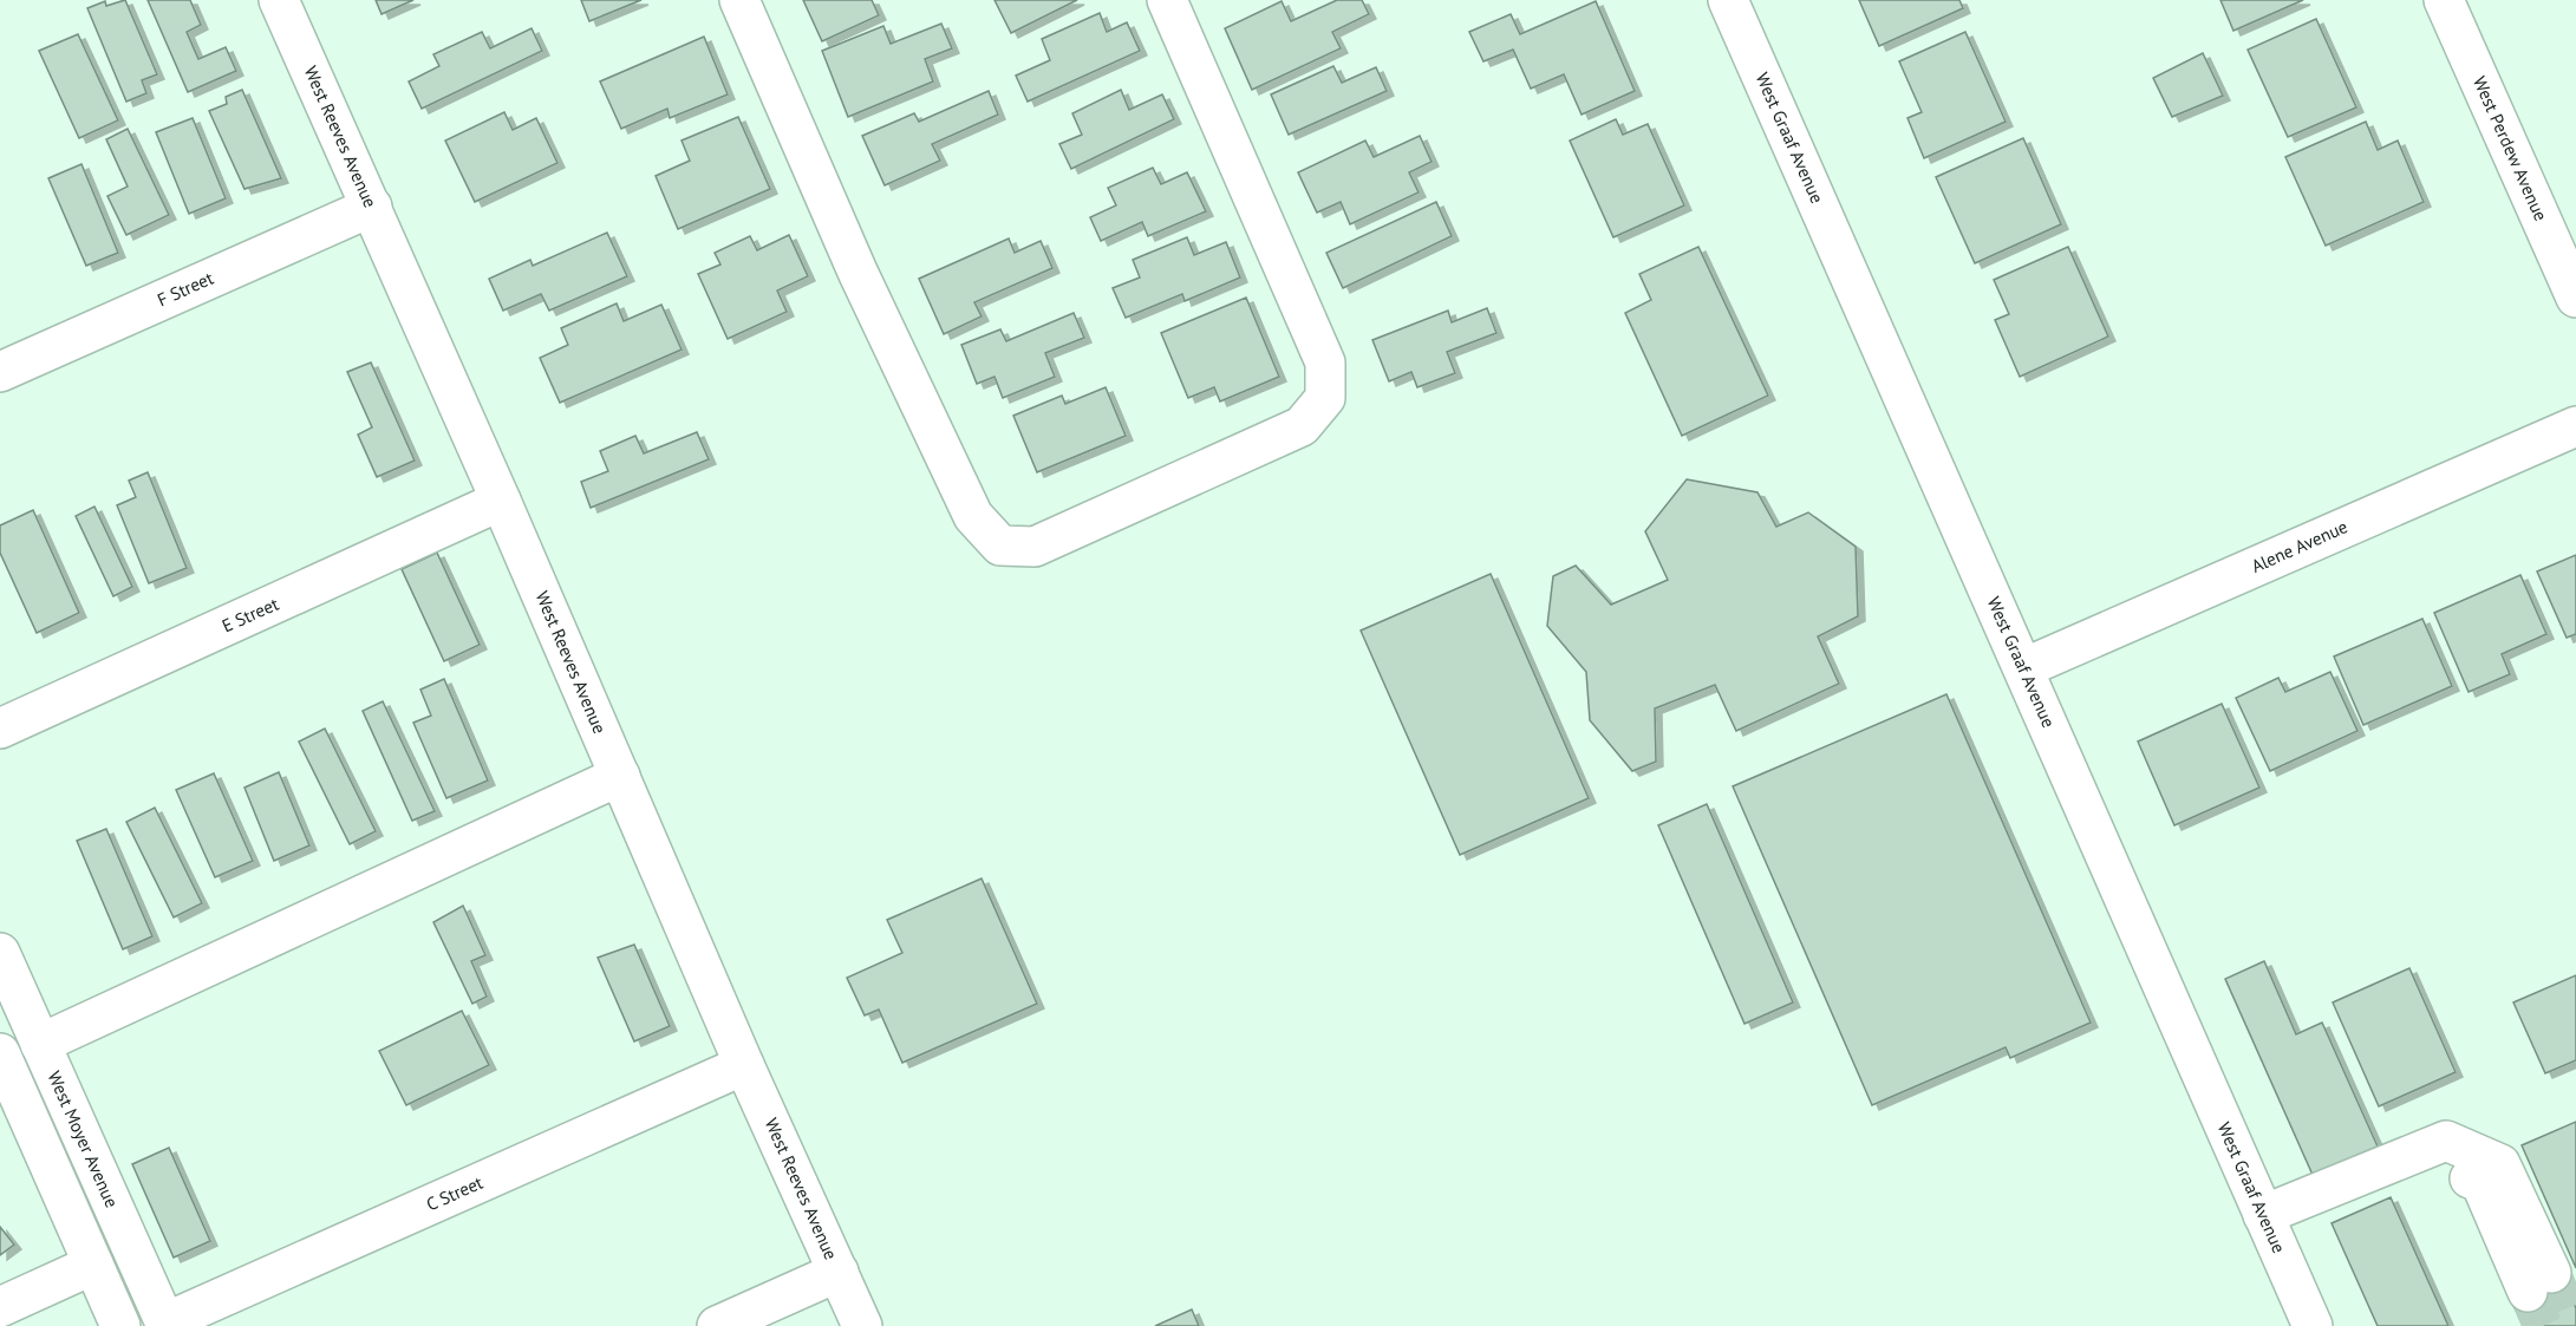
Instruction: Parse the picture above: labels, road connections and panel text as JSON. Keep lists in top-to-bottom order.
{
  "streets": {
    "street": [
      "West Reeves Avenue",
      "West Graaf Avenue",
      "West Perdew Avenue",
      "F Street",
      "Alene Avenue",
      "E Street",
      "West Moyer Avenue",
      "C Street"
    ]
  },
  "crossings": [
    ["West Reeves Avenue", "F Street"],
    ["West Reeves Avenue", "E Street"],
    ["West Reeves Avenue", "C Street"],
    ["West Graaf Avenue", "Alene Avenue"],
    ["West Moyer Avenue", "C Street"]
  ]
}
